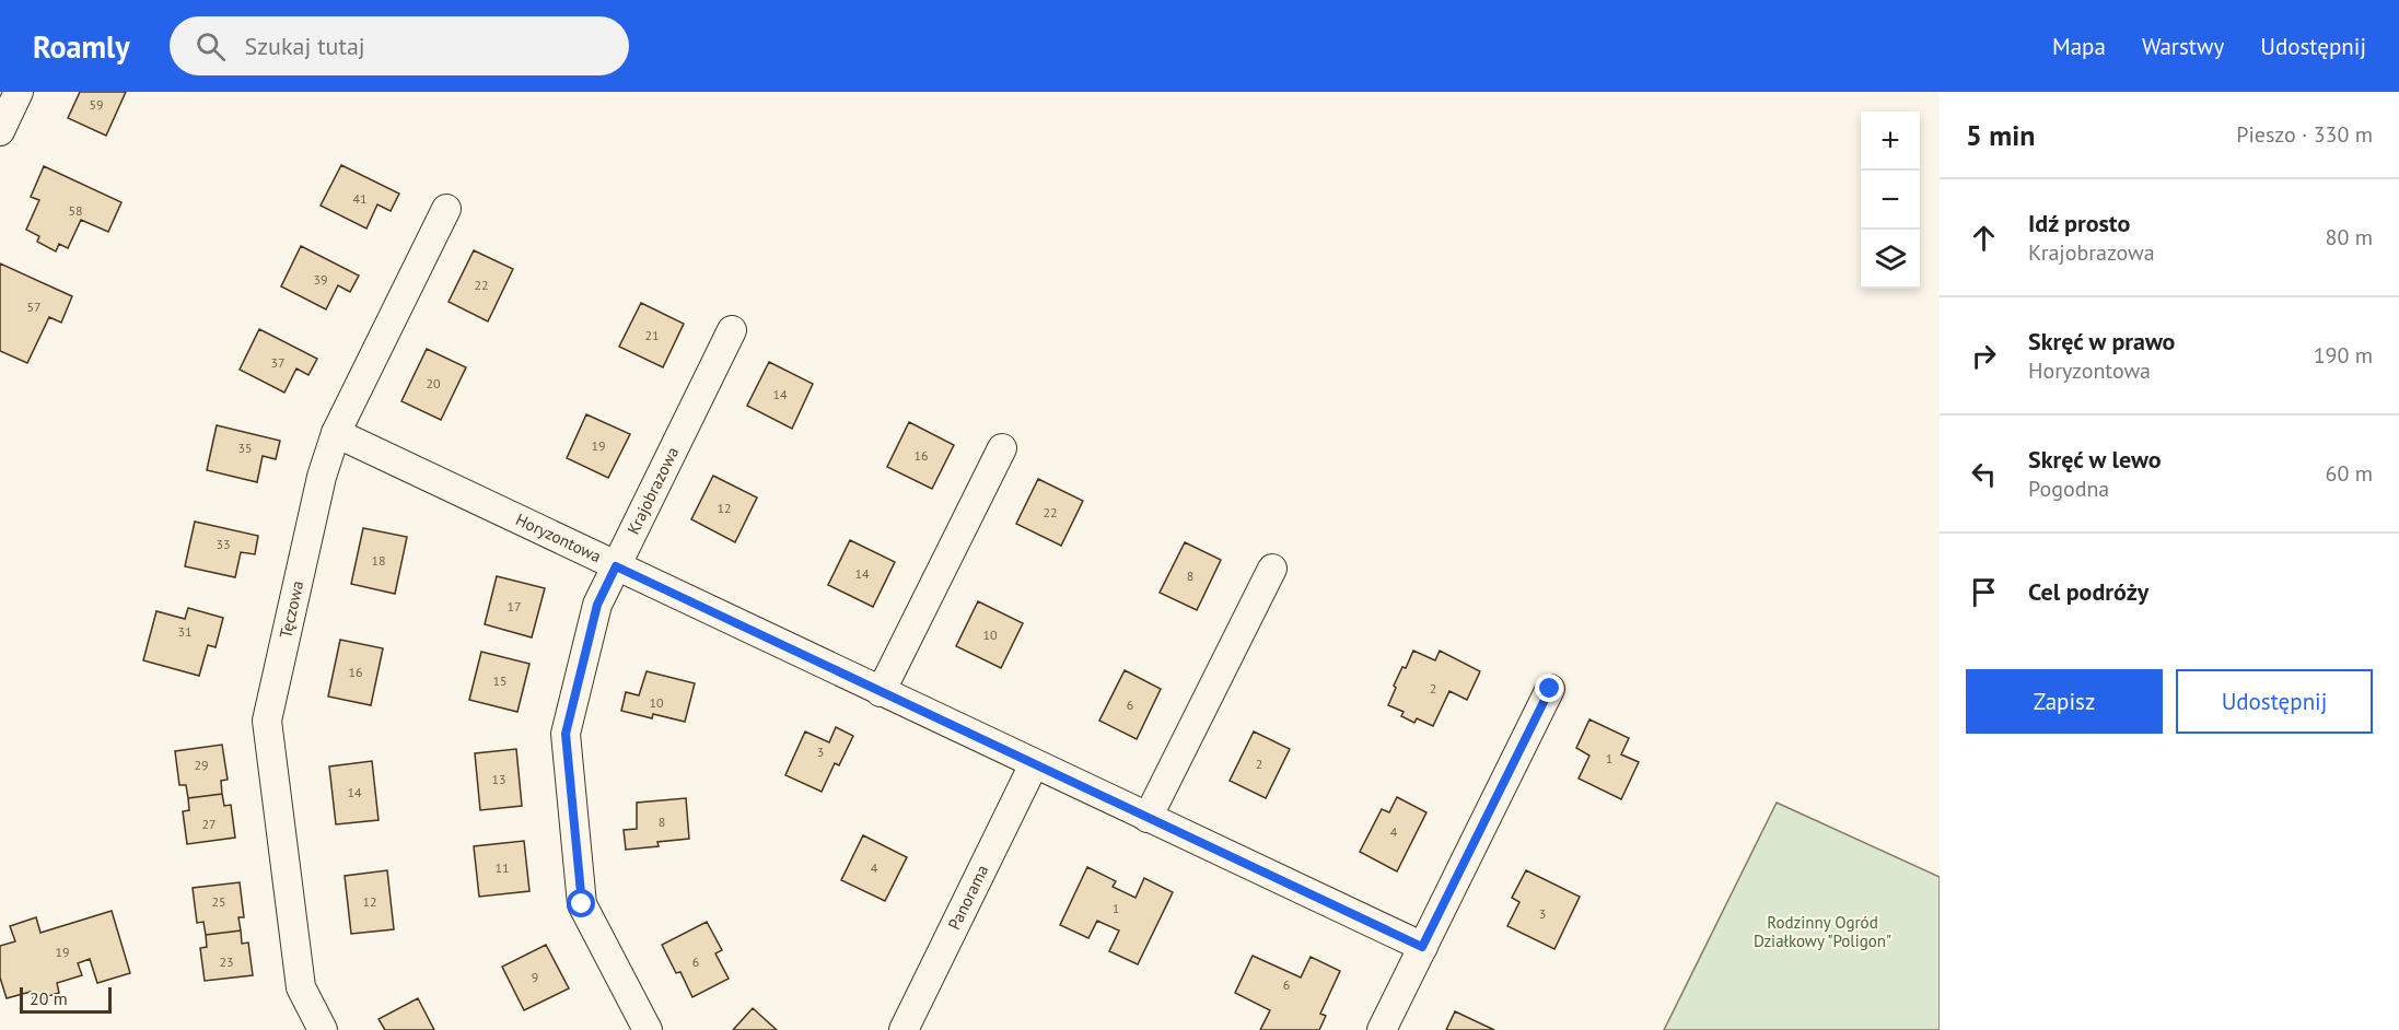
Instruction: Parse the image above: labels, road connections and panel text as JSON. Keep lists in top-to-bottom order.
{
  "streets": {
    "street": [
      "Krajobrazowa",
      "Horyzontowa",
      "Tęczowa",
      "Panorama"
    ]
  },
  "crossings": [
    ["Krajobrazowa", "Horyzontowa"],
    ["Horyzontowa", "Tęczowa"],
    ["Horyzontowa", "Panorama"]
  ],
  "parks": ["Rodzinny Ogród Działkowy \"Poligon\""],
  "house_numbers": [
    "59",
    "41",
    "58",
    "39",
    "22",
    "57",
    "21",
    "37",
    "20",
    "14",
    "19",
    "35",
    "16",
    "12",
    "22",
    "33",
    "18",
    "14",
    "8",
    "17",
    "31",
    "10",
    "16",
    "15",
    "2",
    "10",
    "6",
    "3",
    "1",
    "2",
    "29",
    "13",
    "14",
    "8",
    "27",
    "4",
    "11",
    "4",
    "25",
    "12",
    "1",
    "3",
    "19",
    "23",
    "6",
    "9",
    "6"
  ],
  "scale_bar": "20 m",
  "page": {
    "header": "Roamly",
    "search": "Szukaj tutaj",
    "nav": ["Mapa", "Warstwy", "Udostępnij"],
    "heading": ["5 min", "Pieszo · 330 m"],
    "map_buttons": ["+", "−"],
    "list": [
      ["Idź prosto", "Krajobrazowa", "80 m"],
      ["Skręć w prawo", "Horyzontowa", "190 m"],
      ["Skręć w lewo", "Pogodna", "60 m"],
      "Cel podróży"
    ],
    "buttons": ["Zapisz", "Udostępnij"],
    "scale": "20 m"
  }
}
